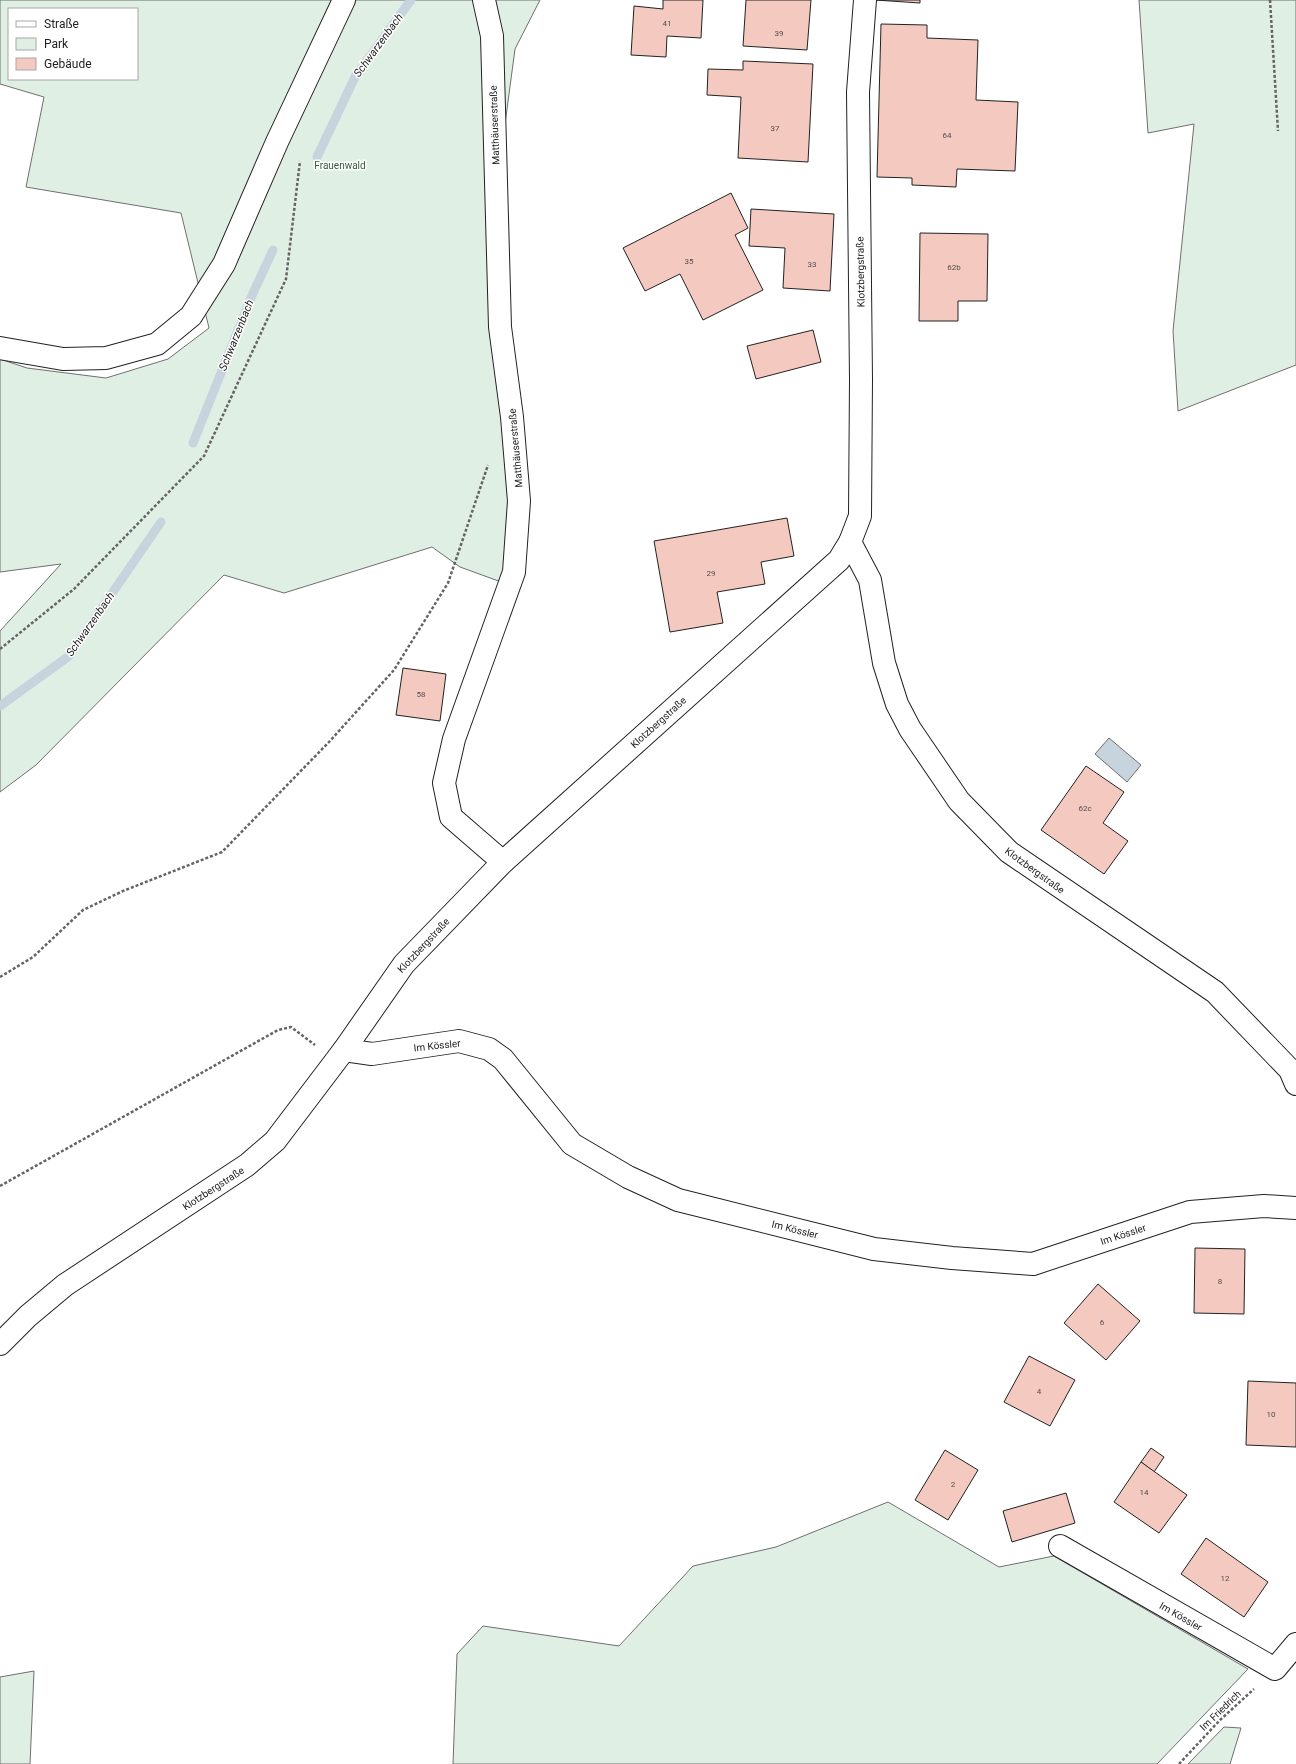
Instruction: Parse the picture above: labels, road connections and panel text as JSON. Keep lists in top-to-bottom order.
{
  "streets": {
    "street": ["Matthäuserstraße", "Klotzbergstraße", "Im Kössler"],
    "path": ["Im Friedrich"]
  },
  "crossings": [
    ["Matthäuserstraße", "Klotzbergstraße"],
    ["Klotzbergstraße", "Im Kössler"],
    ["Im Kössler", "Im Friedrich"]
  ],
  "water": ["Schwarzenbach"],
  "parks": ["Frauenwald"],
  "house_numbers": [
    "41",
    "39",
    "37",
    "64",
    "35",
    "33",
    "62b",
    "29",
    "58",
    "62c",
    "8",
    "6",
    "4",
    "10",
    "2",
    "14",
    "12"
  ],
  "legend": ["Straße", "Park", "Gebäude"]
}
